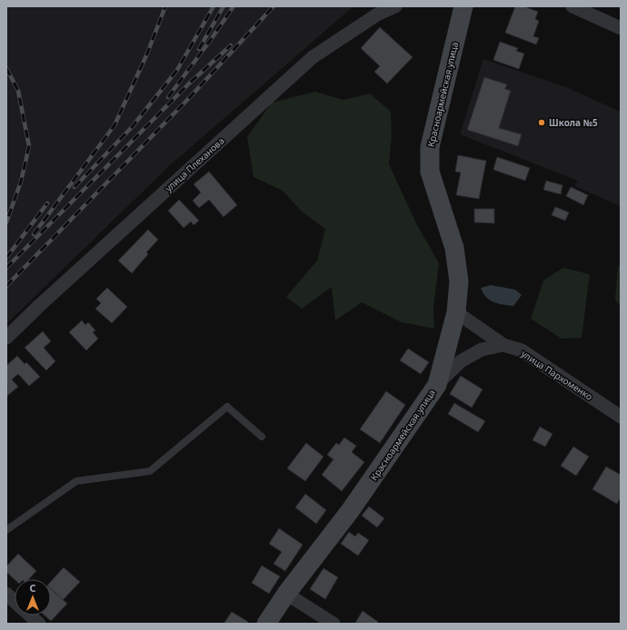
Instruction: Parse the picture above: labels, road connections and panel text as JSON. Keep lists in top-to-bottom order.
{
  "streets": {
    "street": ["Красноармейская улица", "улица Плеханова", "улица Пархоменко"]
  },
  "crossings": [
    ["Красноармейская улица", "улица Пархоменко"]
  ],
  "places": ["Школа №5"],
  "north": "top"
}
